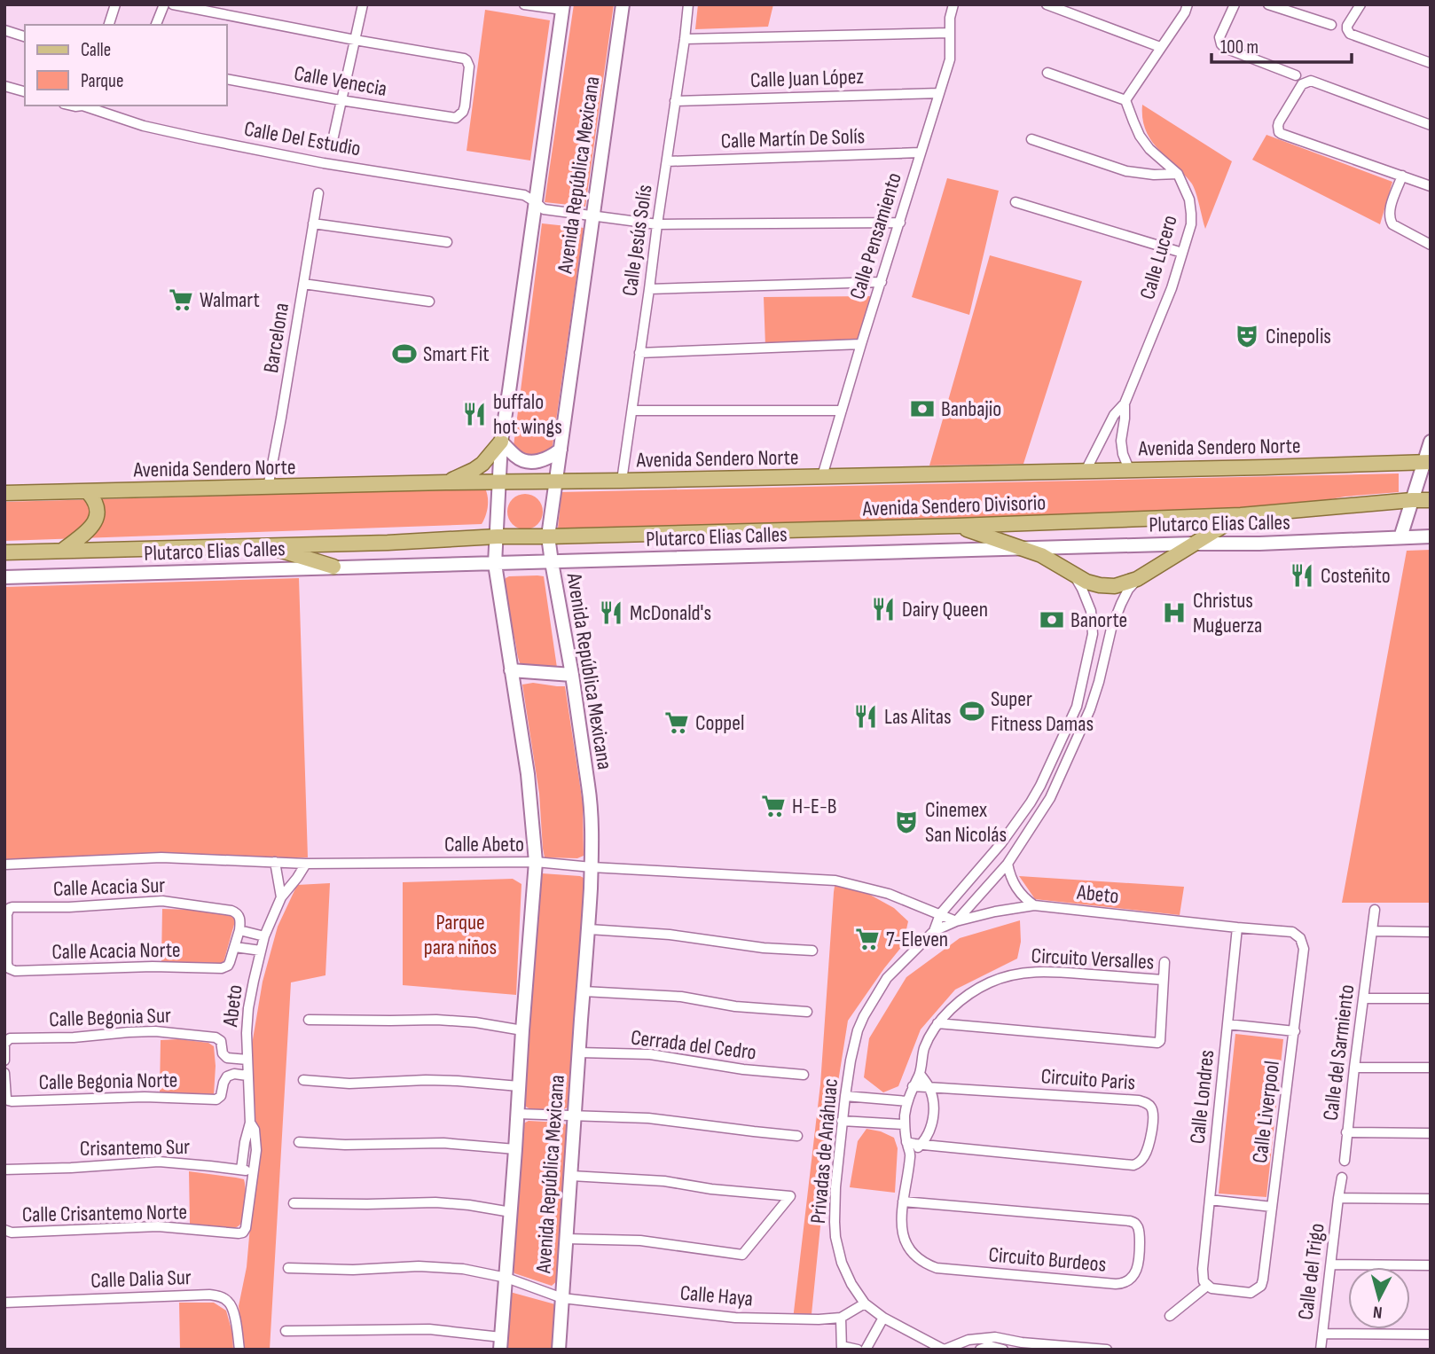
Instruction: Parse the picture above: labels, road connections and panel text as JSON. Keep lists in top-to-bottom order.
{
  "streets": {
    "main road": [
      "Avenida República Mexicana",
      "Avenida Sendero Norte",
      "Avenida Sendero Divisorio",
      "Plutarco Elias Calles"
    ],
    "street": [
      "Calle Juan López",
      "Calle Venecia",
      "Calle Del Estudio",
      "Calle Martín De Solís",
      "Calle Pensamiento",
      "Calle Jesús Solís",
      "Calle Lucero",
      "Barcelona",
      "Calle Abeto",
      "Calle Acacia Sur",
      "Abeto",
      "Calle Acacia Norte",
      "Circuito Versalles",
      "Calle Begonia Sur",
      "Cerrada del Cedro",
      "Calle del Sarmiento",
      "Circuito Paris",
      "Calle Begonia Norte",
      "Calle Londres",
      "Calle Liverpool",
      "Crisantemo Sur",
      "Privadas de Anáhuac",
      "Calle Crisantemo Norte",
      "Circuito Burdeos",
      "Calle del Trigo",
      "Calle Dalia Sur",
      "Calle Haya"
    ]
  },
  "crossings": [
    ["Calle Juan López", "Calle Pensamiento"],
    ["Calle Juan López", "Calle Jesús Solís"],
    ["Calle Del Estudio", "Avenida República Mexicana"],
    ["Calle Del Estudio", "Calle Pensamiento"],
    ["Calle Del Estudio", "Calle Jesús Solís"],
    ["Calle Martín De Solís", "Calle Pensamiento"],
    ["Calle Martín De Solís", "Calle Jesús Solís"],
    ["Avenida República Mexicana", "Avenida Sendero Norte"],
    ["Avenida República Mexicana", "Avenida Sendero Divisorio"],
    ["Avenida República Mexicana", "Plutarco Elias Calles"],
    ["Avenida República Mexicana", "Calle Abeto"],
    ["Avenida República Mexicana", "Cerrada del Cedro"],
    ["Avenida República Mexicana", "Calle Haya"],
    ["Calle Pensamiento", "Avenida Sendero Norte"],
    ["Calle Jesús Solís", "Avenida Sendero Norte"],
    ["Calle Lucero", "Avenida Sendero Norte"],
    ["Barcelona", "Avenida Sendero Norte"],
    ["Calle Abeto", "Abeto"],
    ["Calle Abeto", "Privadas de Anáhuac"],
    ["Calle Acacia Sur", "Calle Acacia Norte"],
    ["Abeto", "Calle Begonia Sur"],
    ["Abeto", "Calle Begonia Norte"],
    ["Abeto", "Calle Londres"],
    ["Abeto", "Calle Liverpool"],
    ["Abeto", "Privadas de Anáhuac"],
    ["Calle Londres", "Calle Liverpool"],
    ["Crisantemo Sur", "Calle Crisantemo Norte"],
    ["Privadas de Anáhuac", "Calle Haya"]
  ],
  "parks": ["Parque para niños"],
  "places": {
    "supermarket": [
      "Walmart",
      "Coppel",
      "H-E-B",
      "7-Eleven"
    ],
    "theatre": ["Cinepolis", "Cinemex San Nicolás"],
    "sports": ["Smart Fit", "Super Fitness Damas"],
    "bank": ["Banbajio", "Banorte"],
    "restaurant": [
      "buffalo hot wings",
      "Costeñito",
      "Dairy Queen",
      "McDonald's",
      "Las Alitas"
    ],
    "hospital": ["Christus Muguerza"]
  },
  "legend": ["Calle", "Parque"],
  "scale_bar": "100 m",
  "north": "bottom"
}
